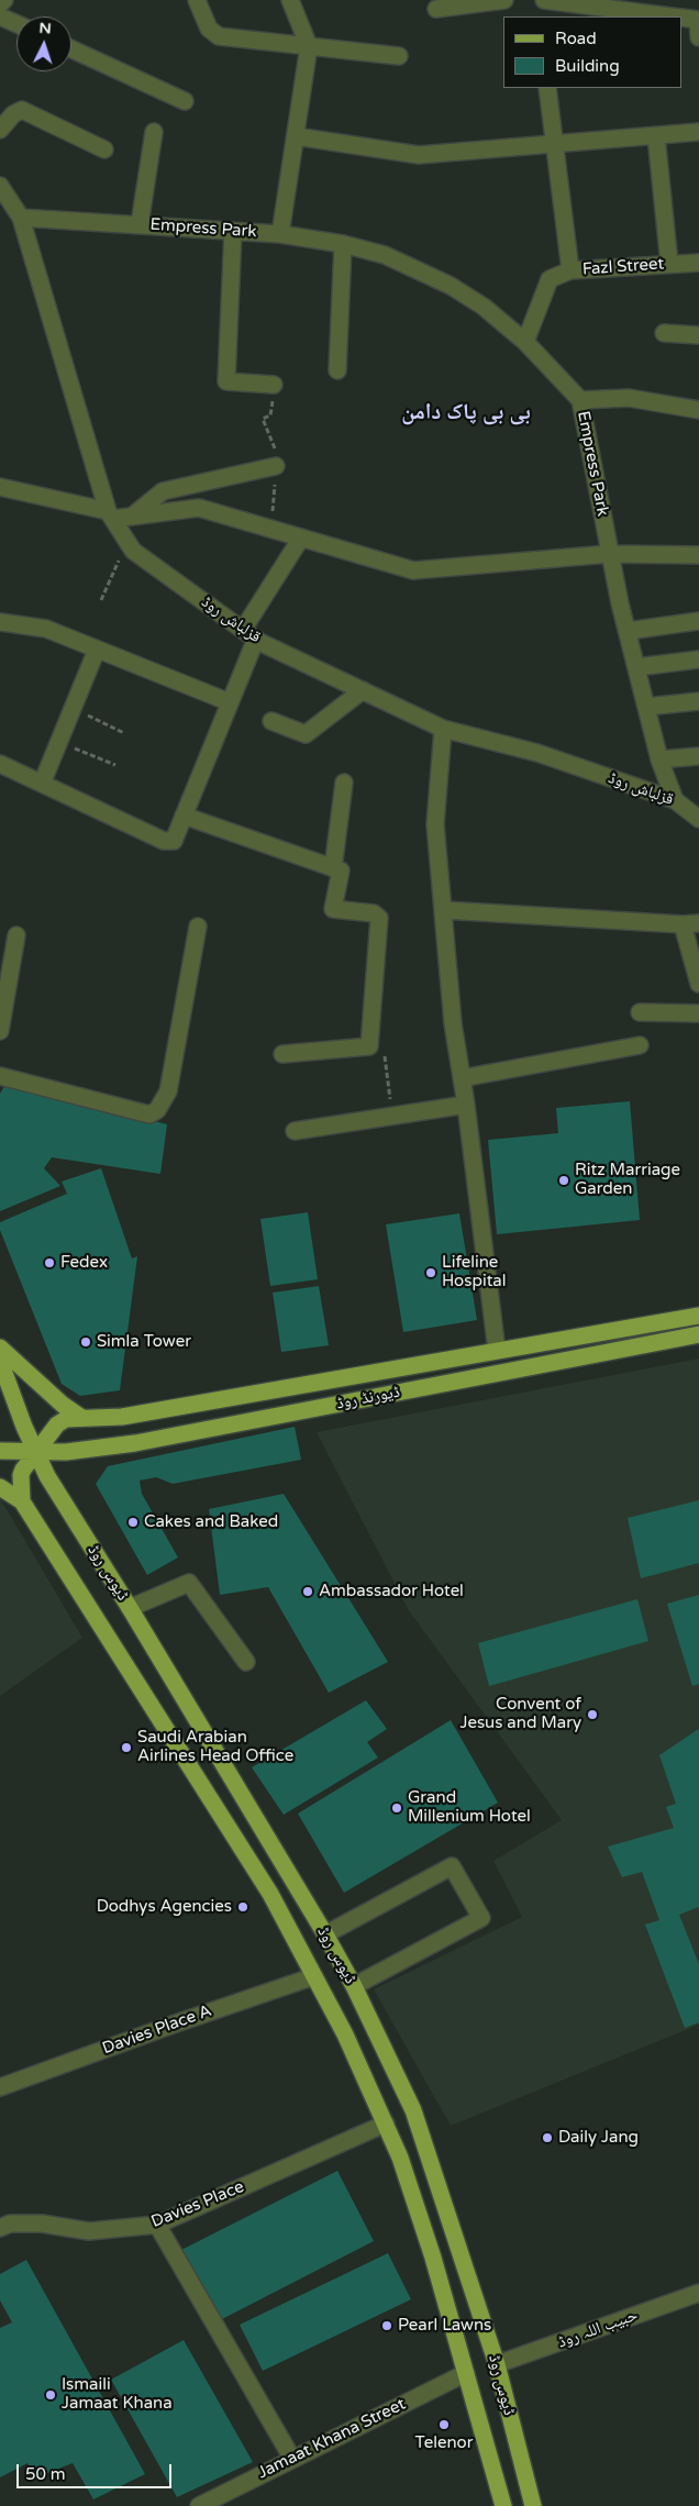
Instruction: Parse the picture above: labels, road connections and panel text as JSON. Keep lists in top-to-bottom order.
{
  "streets": {
    "main road": ["ڈیورنڈ روڈ", "ڈیوس روڈ"],
    "street": [
      "Empress Park",
      "Fazl Street",
      "قزلباش روڈ",
      "Davies Place A",
      "Davies Place",
      "حبیب اللہ روڈ",
      "Jamaat Khana Street"
    ]
  },
  "crossings": [
    ["Empress Park", "Fazl Street"],
    ["Empress Park", "قزلباش روڈ"],
    ["ڈیورنڈ روڈ", "ڈیوس روڈ"],
    ["ڈیوس روڈ", "Davies Place A"],
    ["ڈیوس روڈ", "Davies Place"],
    ["ڈیوس روڈ", "حبیب اللہ روڈ"],
    ["ڈیوس روڈ", "Jamaat Khana Street"]
  ],
  "districts": ["بی بی پاک دامن"],
  "places": [
    "Ritz Marriage Garden",
    "Fedex",
    "Lifeline Hospital",
    "Simla Tower",
    "Cakes and Baked",
    "Ambassador Hotel",
    "Convent of Jesus and Mary",
    "Saudi Arabian Airlines Head Office",
    "Grand Millenium Hotel",
    "Dodhys Agencies",
    "Daily Jang",
    "Pearl Lawns",
    "Ismaili Jamaat Khana",
    "Telenor"
  ],
  "legend": ["Road", "Building"],
  "scale_bar": "50 m",
  "north": "top"
}
